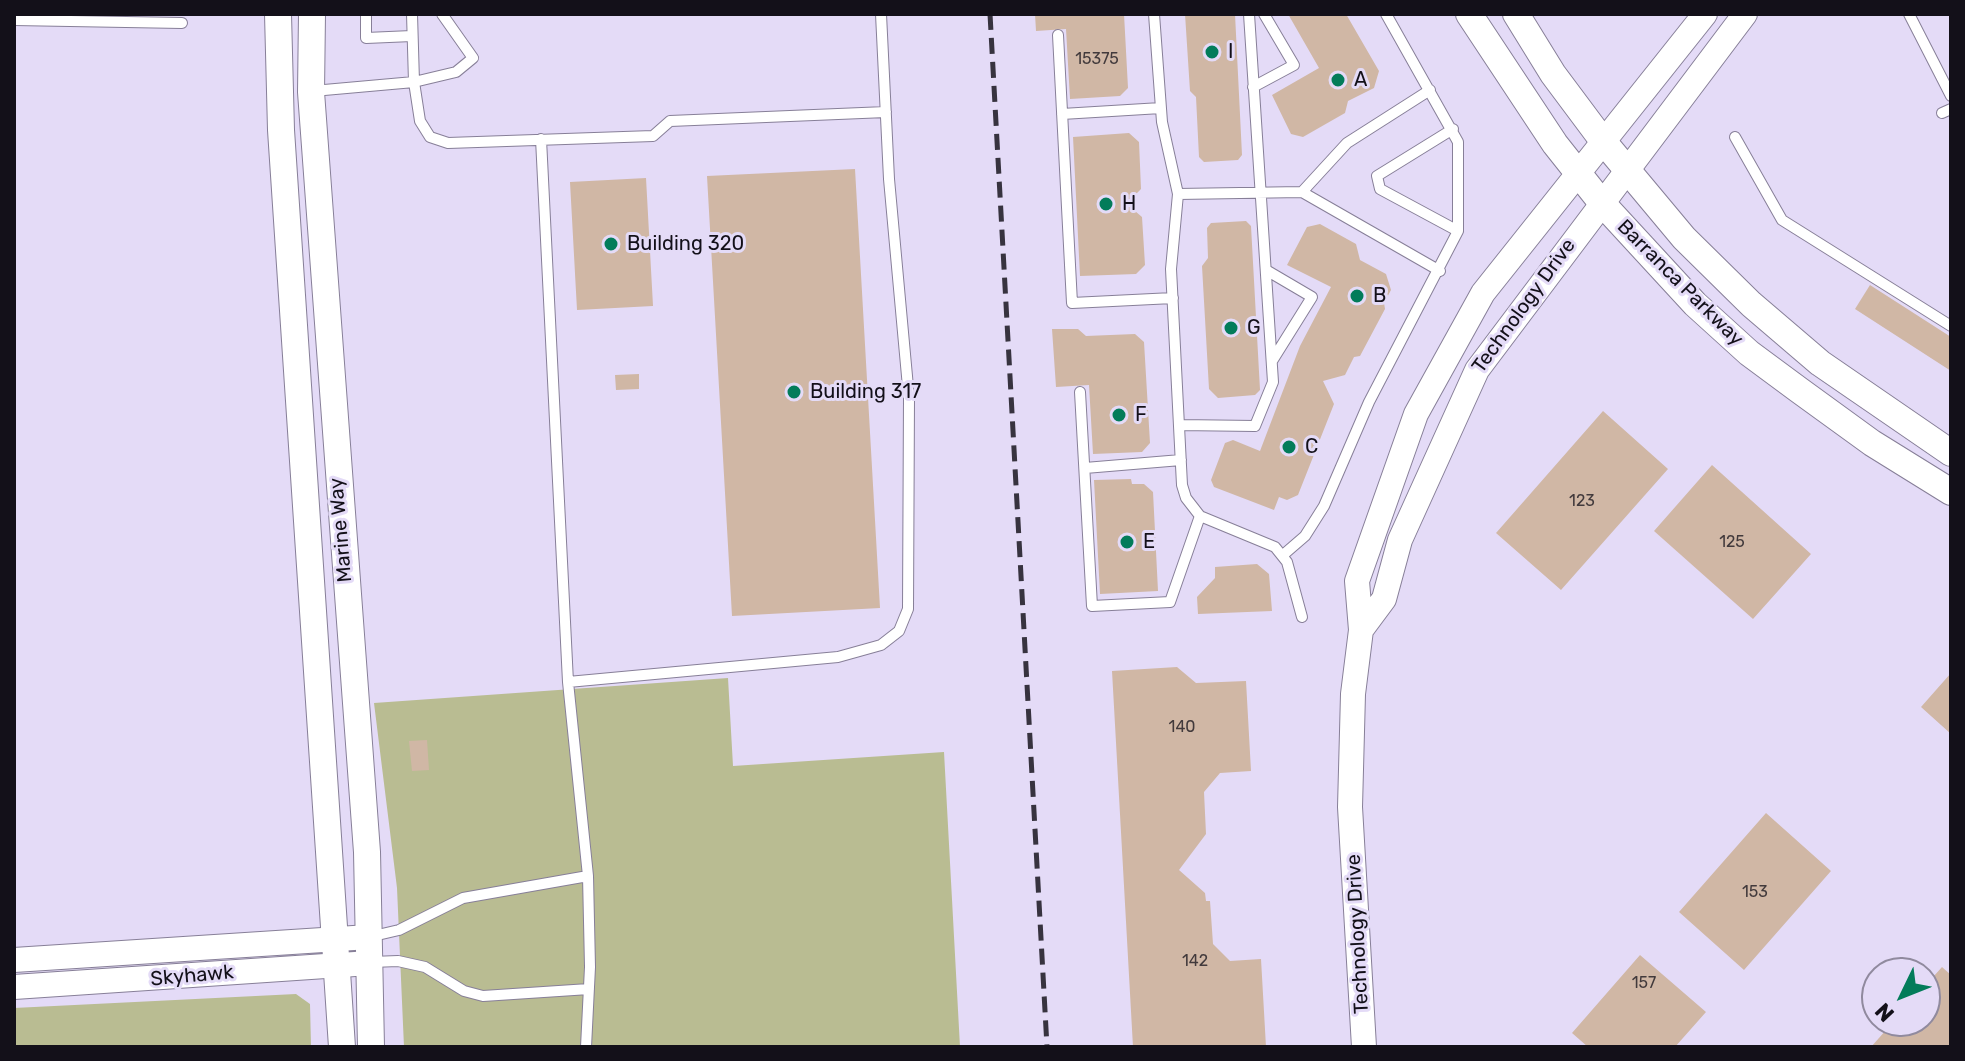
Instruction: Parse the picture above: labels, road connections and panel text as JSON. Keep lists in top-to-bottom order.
{
  "streets": {
    "main road": ["Barranca Parkway", "Marine Way"],
    "street": ["Technology Drive", "Skyhawk"]
  },
  "crossings": [
    ["Barranca Parkway", "Technology Drive"],
    ["Marine Way", "Skyhawk"]
  ],
  "places": [
    "I",
    "A",
    "H",
    "Building 320",
    "B",
    "G",
    "Building 317",
    "F",
    "C",
    "E"
  ],
  "house_numbers": [
    "15375",
    "123",
    "125",
    "140",
    "153",
    "142",
    "157"
  ],
  "north": "bottom left"
}
